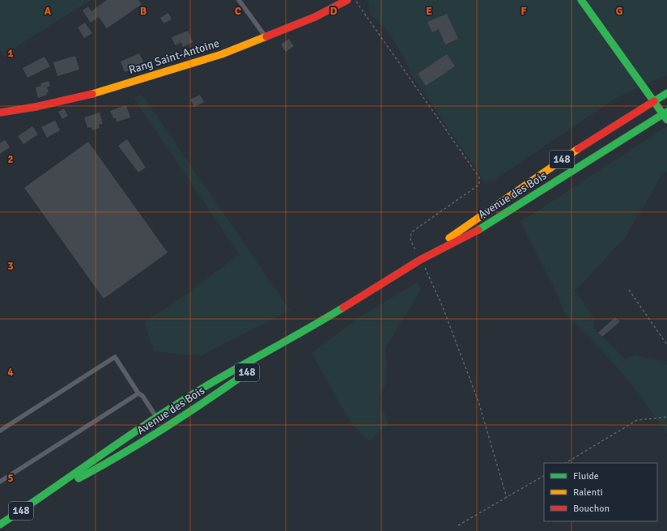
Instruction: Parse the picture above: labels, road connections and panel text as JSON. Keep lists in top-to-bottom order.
{
  "streets": {
    "main road": ["Rang Saint-Antoine", "148", "Avenue des Bois"]
  },
  "legend": ["Fluide", "Ralenti", "Bouchon"],
  "grid": {
    "columns": [
      "A",
      "B",
      "C",
      "D",
      "E",
      "F",
      "G"
    ],
    "rows": [
      "1",
      "2",
      "3",
      "4",
      "5"
    ]
  }
}
